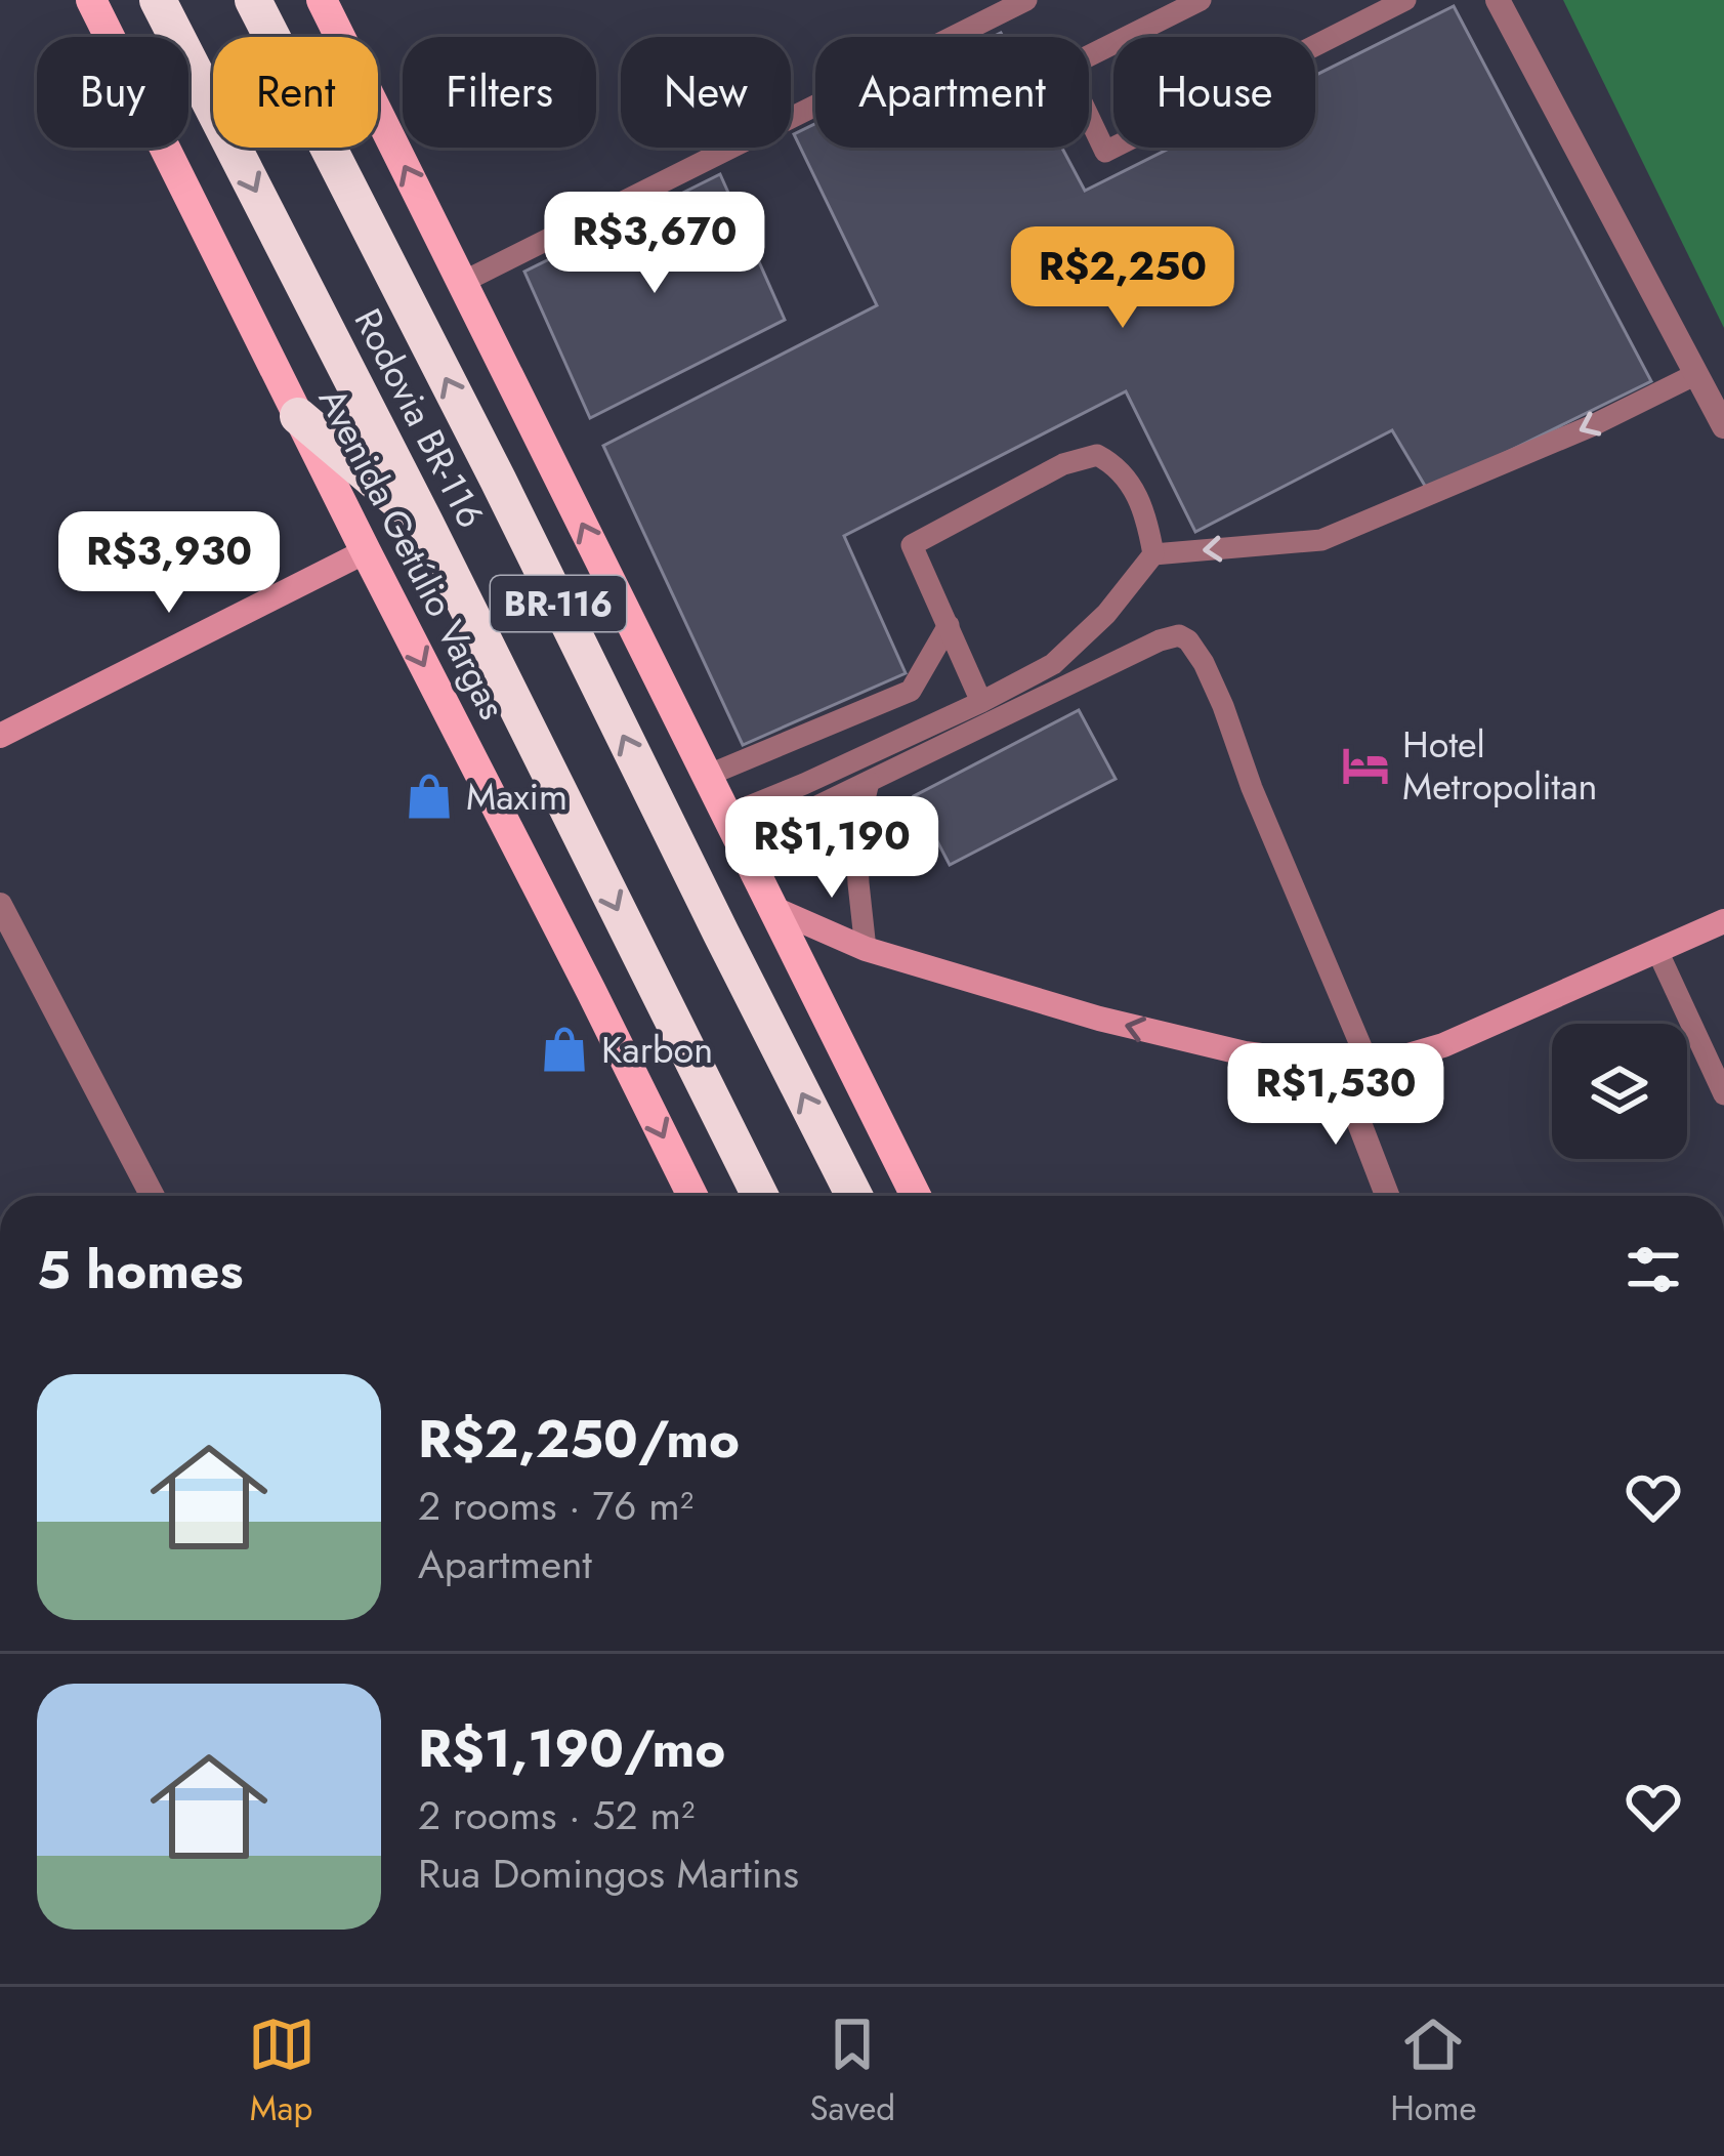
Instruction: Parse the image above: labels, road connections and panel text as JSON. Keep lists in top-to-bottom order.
{
  "streets": {
    "highway": ["Rodovia BR-116", "BR-116"],
    "main road": ["Avenida Getúlio Vargas"]
  },
  "crossings": [
    ["Rodovia BR-116", "BR-116"],
    ["Avenida Getúlio Vargas", "BR-116"]
  ],
  "places": {
    "hotel": ["Hotel Metropolitan"],
    "shop": ["Maxim", "Karbon"]
  },
  "page": {
    "chip": [
      "Buy",
      "Rent",
      "Filters",
      "New",
      "Apartment",
      "House"
    ],
    "price": [
      "R$3,670",
      "R$2,250",
      "R$3,930",
      "R$1,190",
      "R$1,530"
    ],
    "heading": "5 homes",
    "list": [
      {
        "name": "R$2,250/mo",
        "note": "2 rooms · 76 m² · Apartment"
      },
      {
        "name": "R$1,190/mo",
        "note": "2 rooms · 52 m² · Rua Domingos Martins"
      }
    ],
    "tabs": ["Map", "Saved", "Home"]
  }
}
